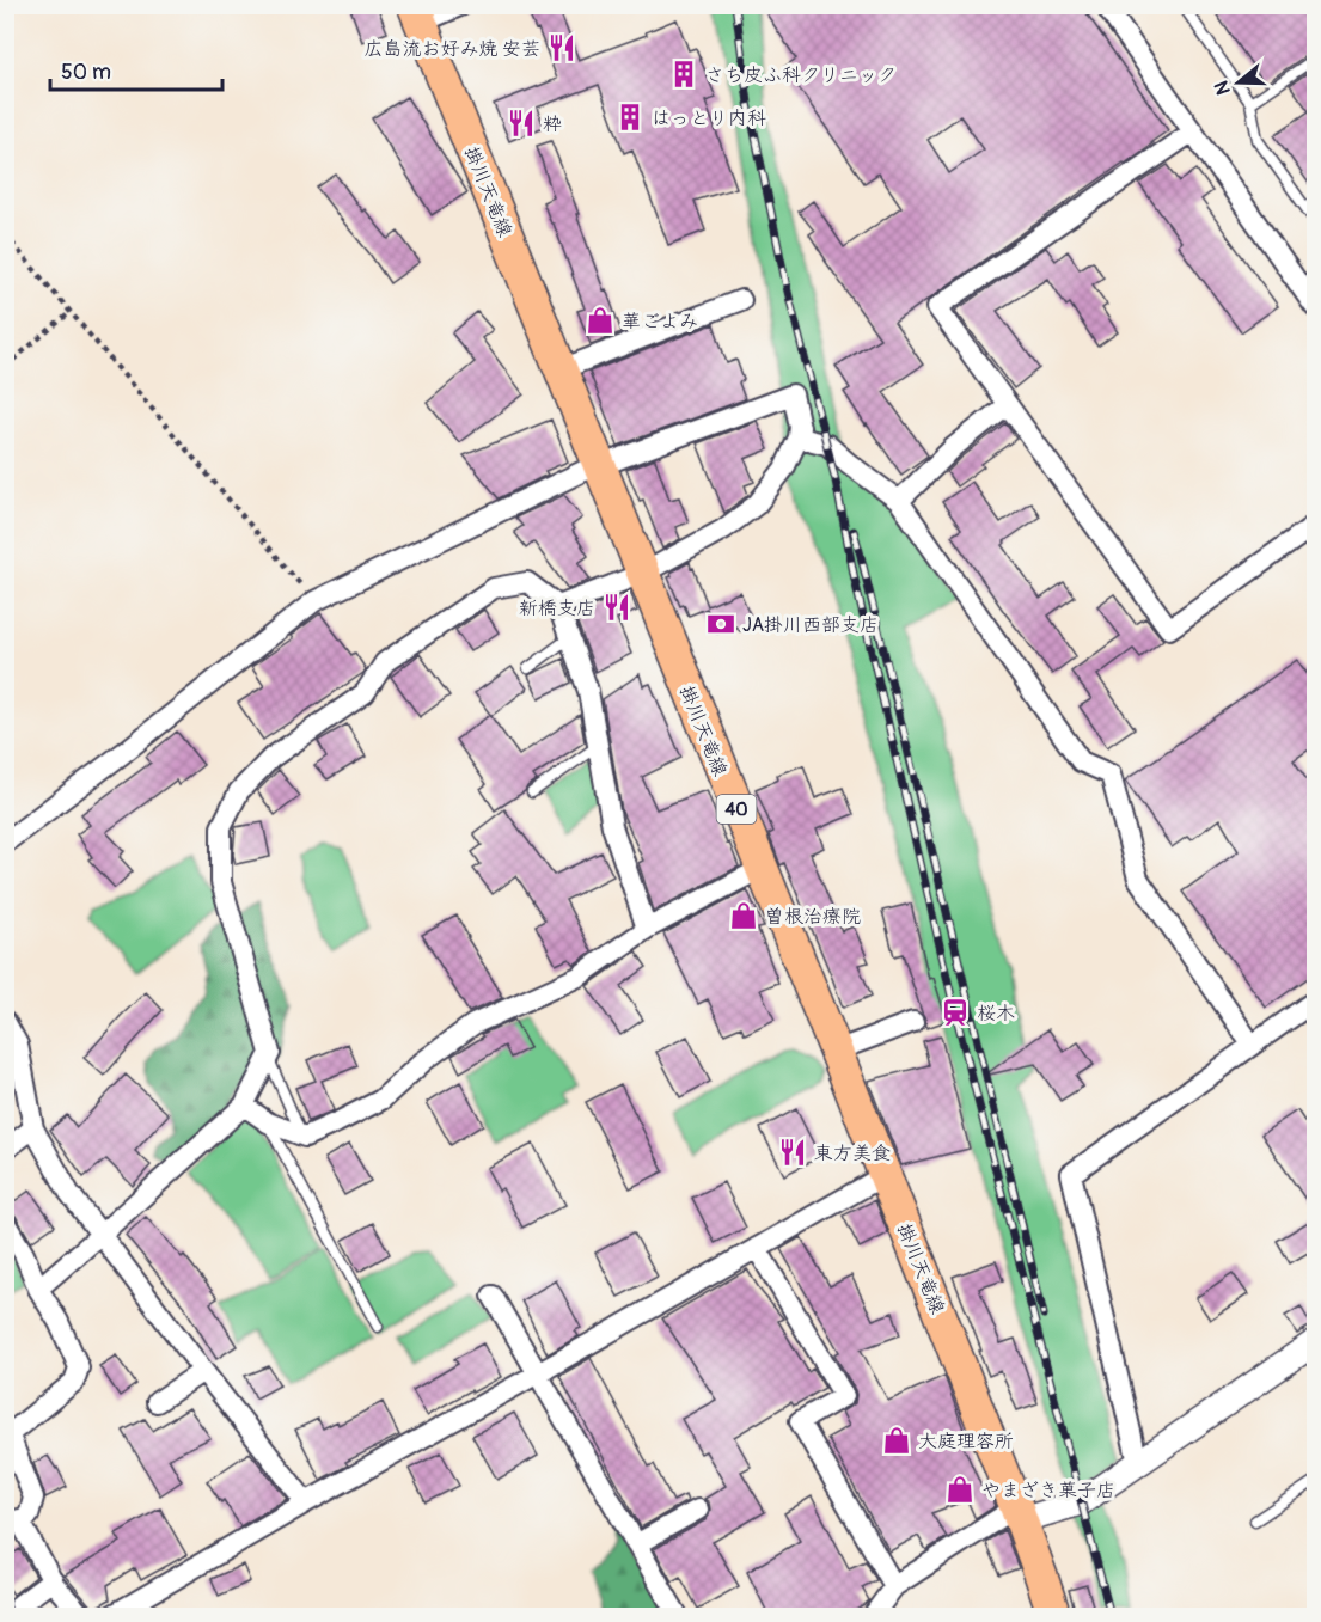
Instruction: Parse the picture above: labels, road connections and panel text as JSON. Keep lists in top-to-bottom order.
{
  "streets": {
    "main road": ["掛川天竜線", "40"]
  },
  "places": {
    "restaurant": [
      "広島流お好み焼 安芸",
      "粋",
      "新橋支店",
      "東方美食"
    ],
    "building": ["さち皮ふ科クリニック", "はっとり内科"],
    "shop": [
      "華ごよみ",
      "曽根治療院",
      "大庭理容所",
      "やまざき菓子店"
    ],
    "bank": ["JA掛川西部支店"],
    "station": ["桜木"]
  },
  "scale_bar": "50 m",
  "north": "left"
}
